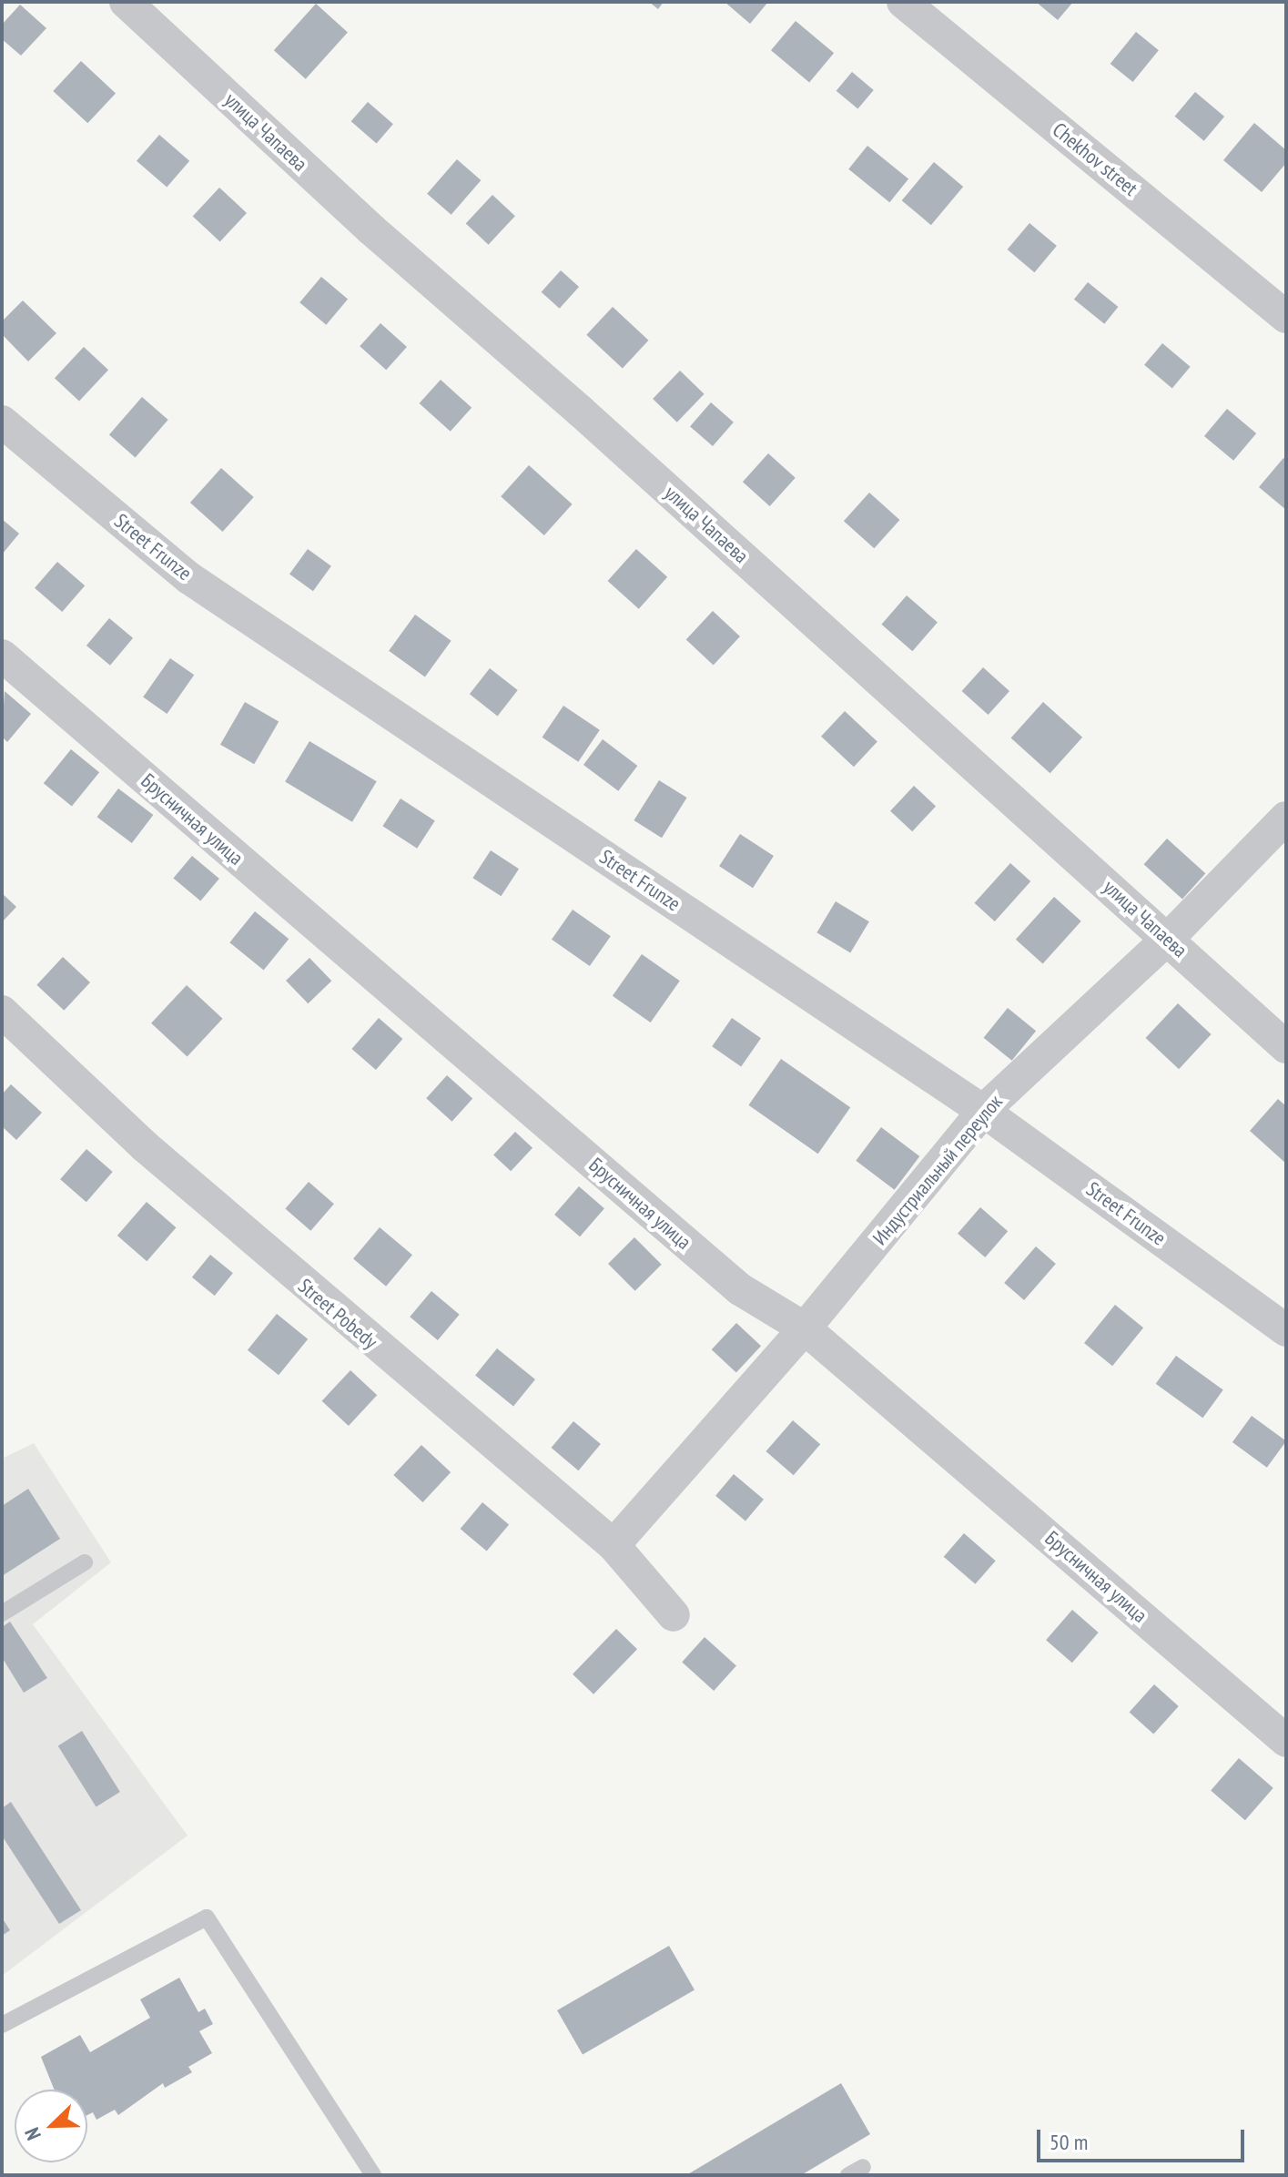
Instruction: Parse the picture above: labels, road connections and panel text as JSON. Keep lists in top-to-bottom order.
{
  "streets": {
    "street": [
      "улица Чапаева",
      "Chekhov street",
      "Street Frunze",
      "Брусничная улица",
      "Индустриальный переулок",
      "Street Pobedy"
    ]
  },
  "crossings": [
    ["улица Чапаева", "Индустриальный переулок"],
    ["Street Frunze", "Индустриальный переулок"],
    ["Брусничная улица", "Индустриальный переулок"],
    ["Индустриальный переулок", "Street Pobedy"]
  ],
  "scale_bar": "50 m",
  "north": "bottom left"
}
